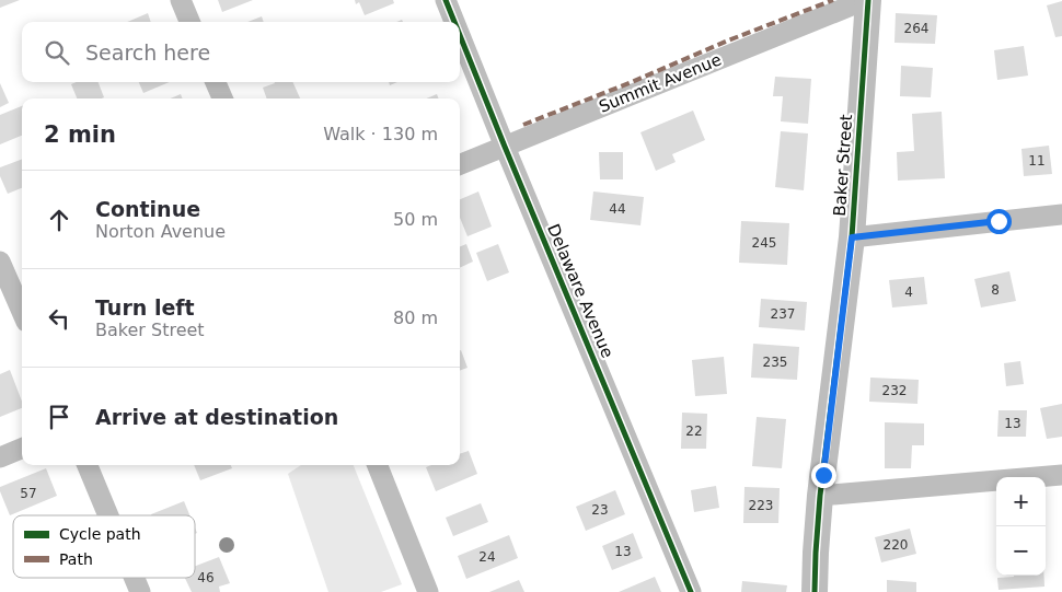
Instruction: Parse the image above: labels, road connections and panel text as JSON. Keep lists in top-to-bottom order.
{
  "streets": {
    "street": ["Summit Avenue", "Baker Street", "Delaware Avenue"]
  },
  "crossings": [
    ["Summit Avenue", "Baker Street"],
    ["Summit Avenue", "Delaware Avenue"]
  ],
  "house_numbers": [
    "264",
    "11",
    "44",
    "245",
    "8",
    "4",
    "237",
    "235",
    "232",
    "13",
    "22",
    "57",
    "223",
    "23",
    "220",
    "13",
    "24",
    "46"
  ],
  "legend": ["Cycle path", "Path"],
  "page": {
    "search": "Search here",
    "heading": ["2 min", "Walk · 130 m"],
    "list": [
      ["Continue", "Norton Avenue", "50 m"],
      ["Turn left", "Baker Street", "80 m"],
      "Arrive at destination"
    ],
    "map_buttons": ["+", "−"]
  }
}
